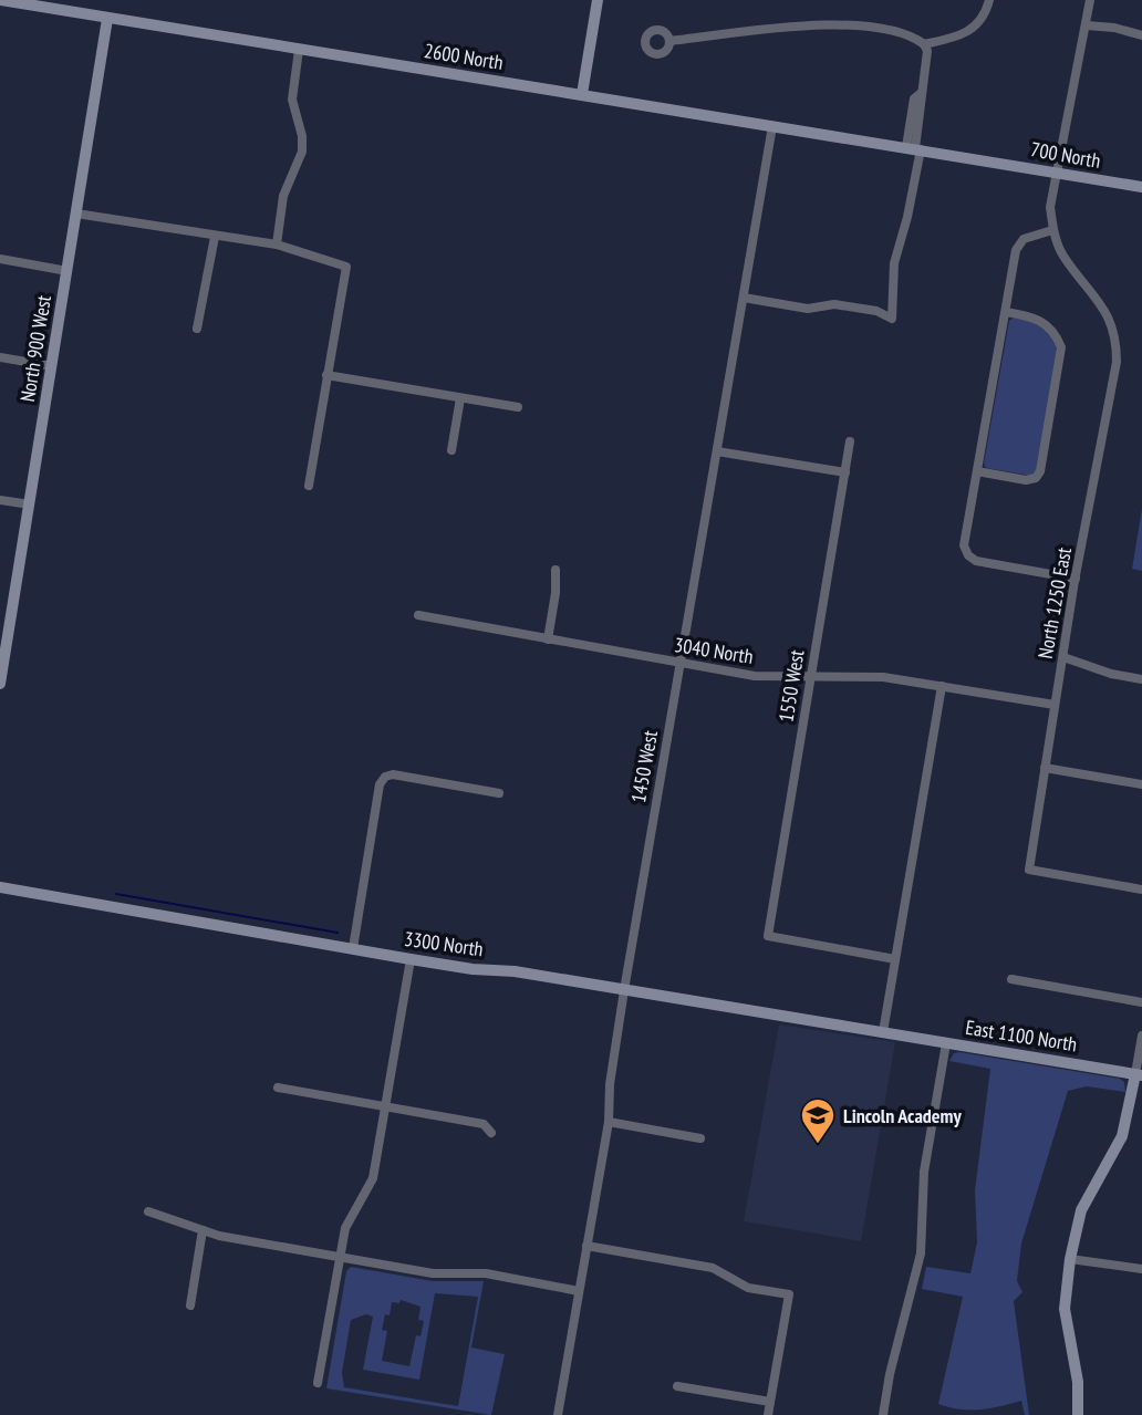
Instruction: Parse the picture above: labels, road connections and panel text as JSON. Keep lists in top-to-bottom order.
{
  "streets": {
    "street": [
      "2600 North",
      "700 North",
      "North 900 West",
      "North 1250 East",
      "3040 North",
      "1550 West",
      "1450 West",
      "3300 North",
      "East 1100 North"
    ]
  },
  "crossings": [
    ["2600 North", "700 North"],
    ["2600 North", "North 900 West"],
    ["2600 North", "1450 West"],
    ["North 1250 East", "3040 North"],
    ["3040 North", "1550 West"],
    ["3040 North", "1450 West"],
    ["1450 West", "3300 North"],
    ["3300 North", "East 1100 North"]
  ],
  "places": {
    "school or university": ["Lincoln Academy"]
  }
}
